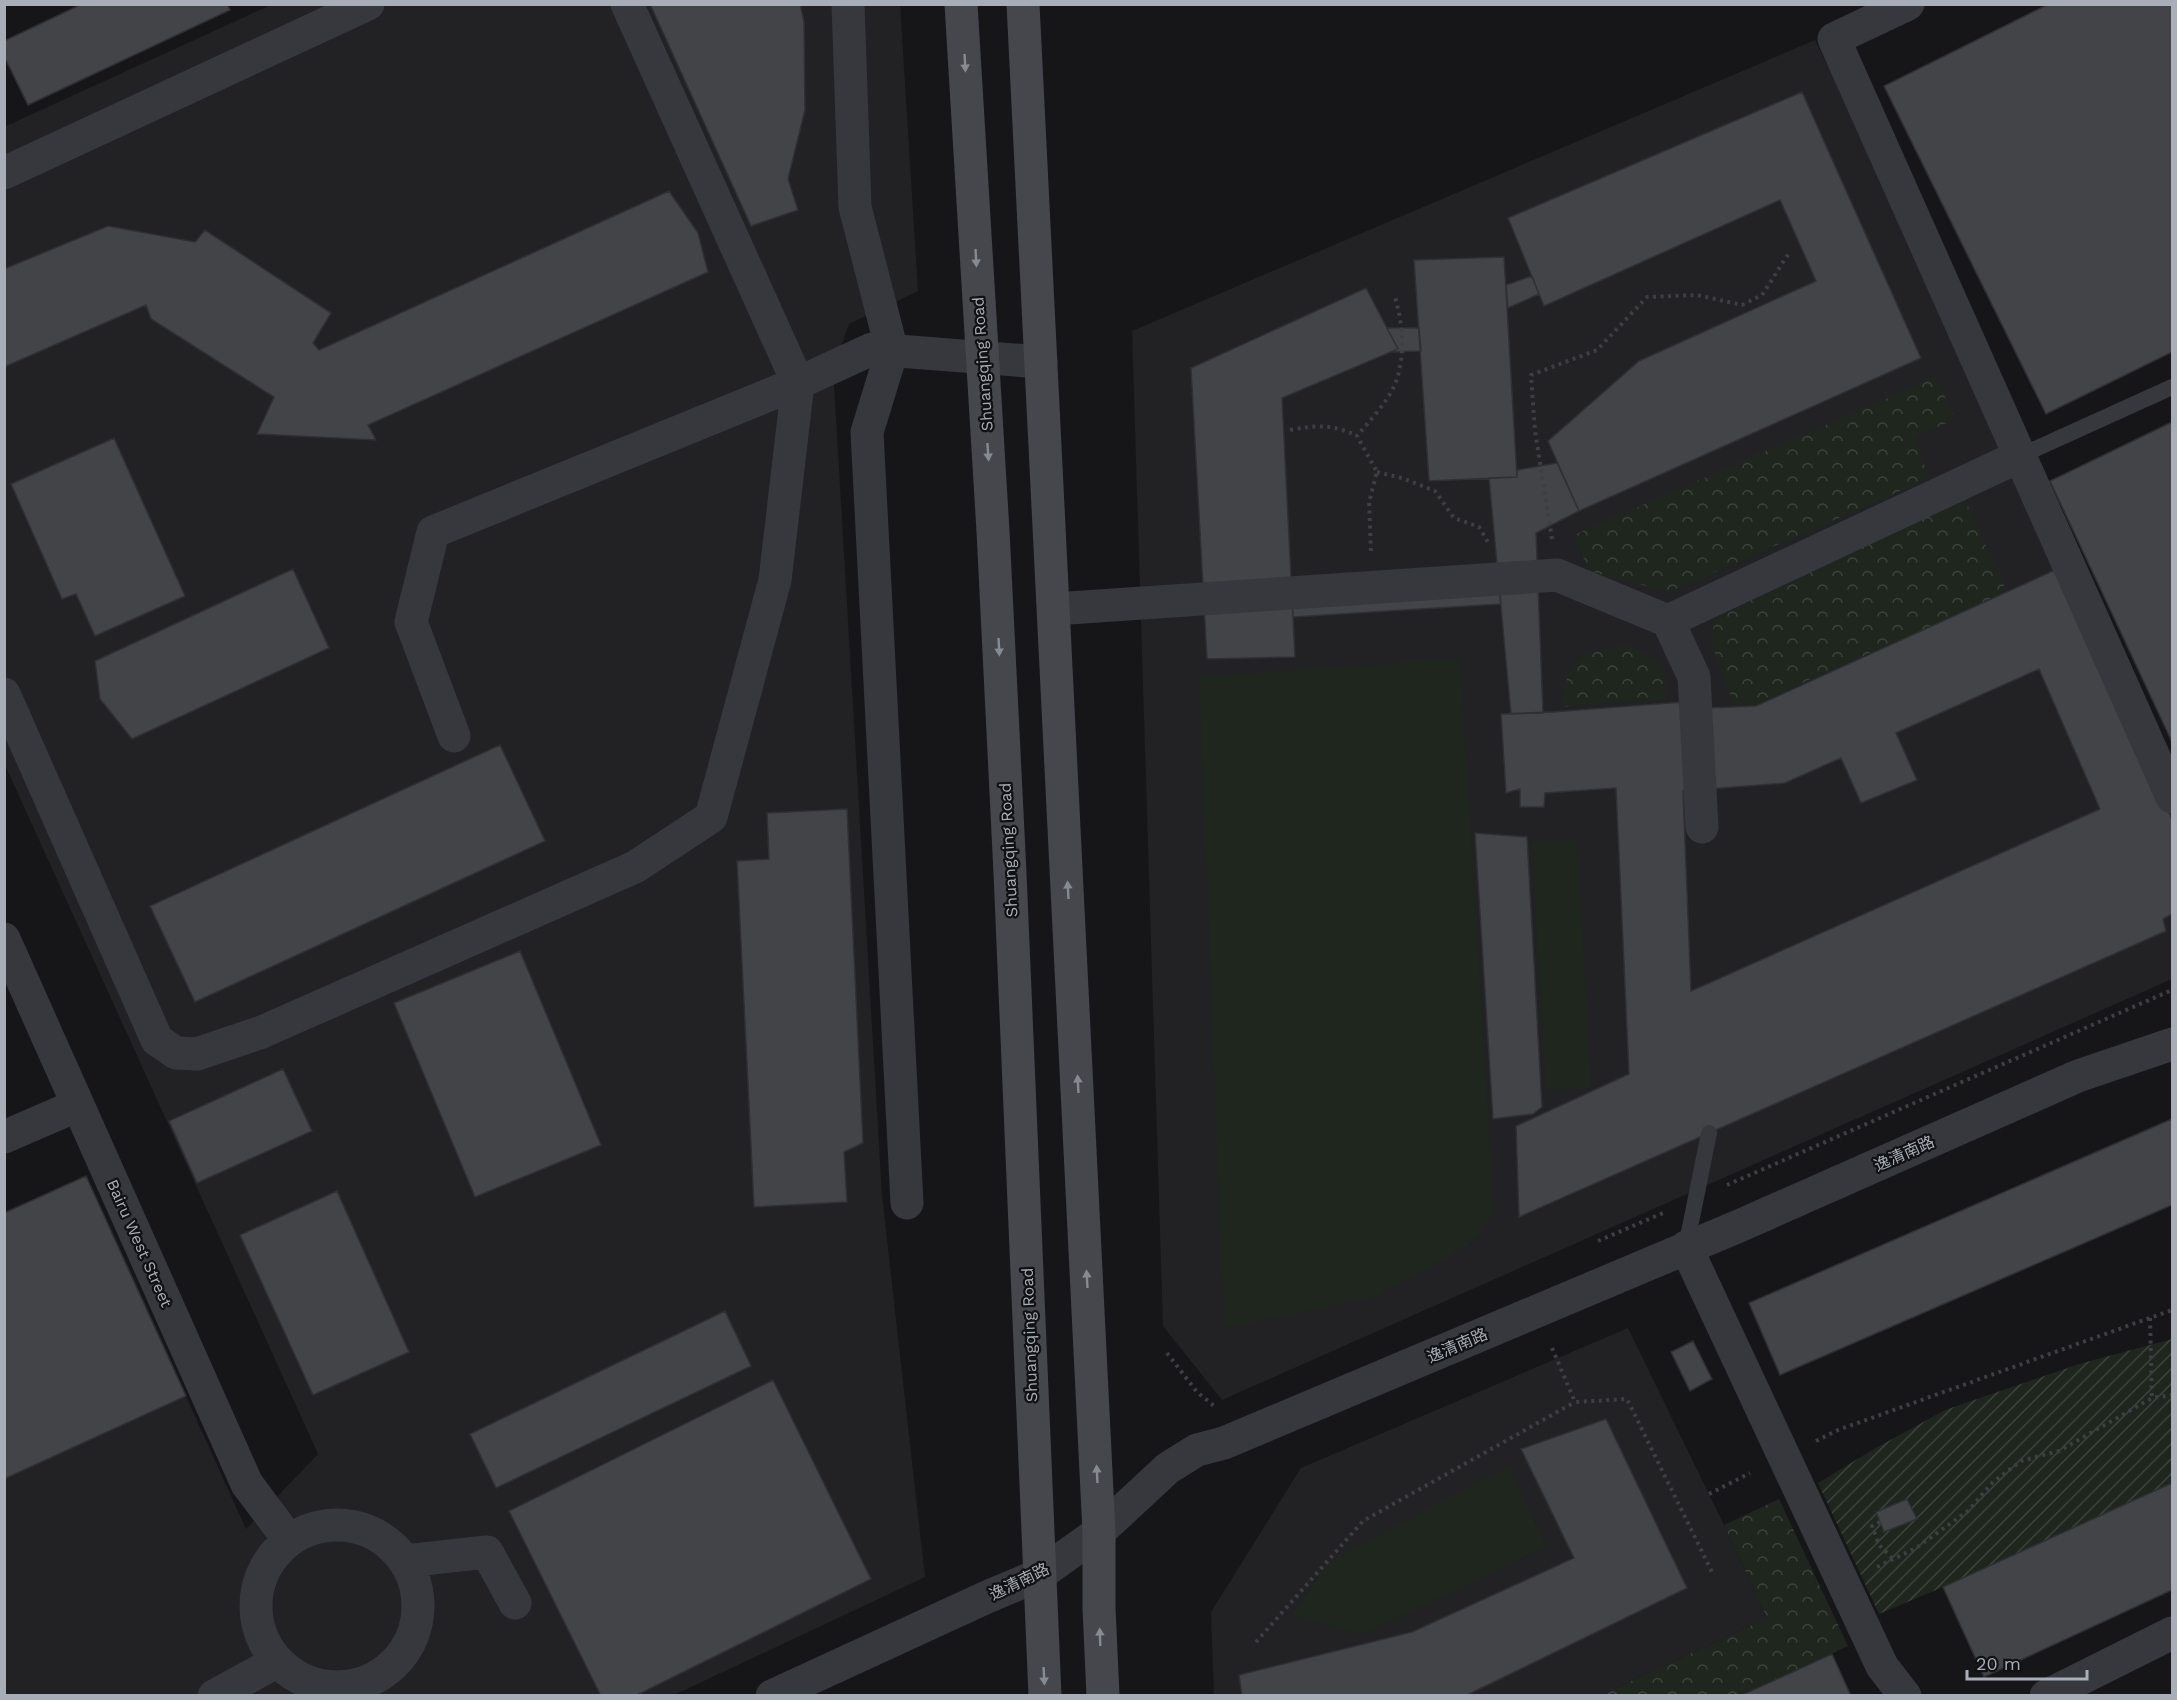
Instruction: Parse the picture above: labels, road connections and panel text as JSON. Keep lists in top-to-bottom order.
{
  "streets": {
    "main road": ["Shuangqing Road"],
    "street": ["逸清南路", "Bairu West Street"]
  },
  "crossings": [
    ["Shuangqing Road", "逸清南路"]
  ],
  "scale_bar": "20 m"
}
